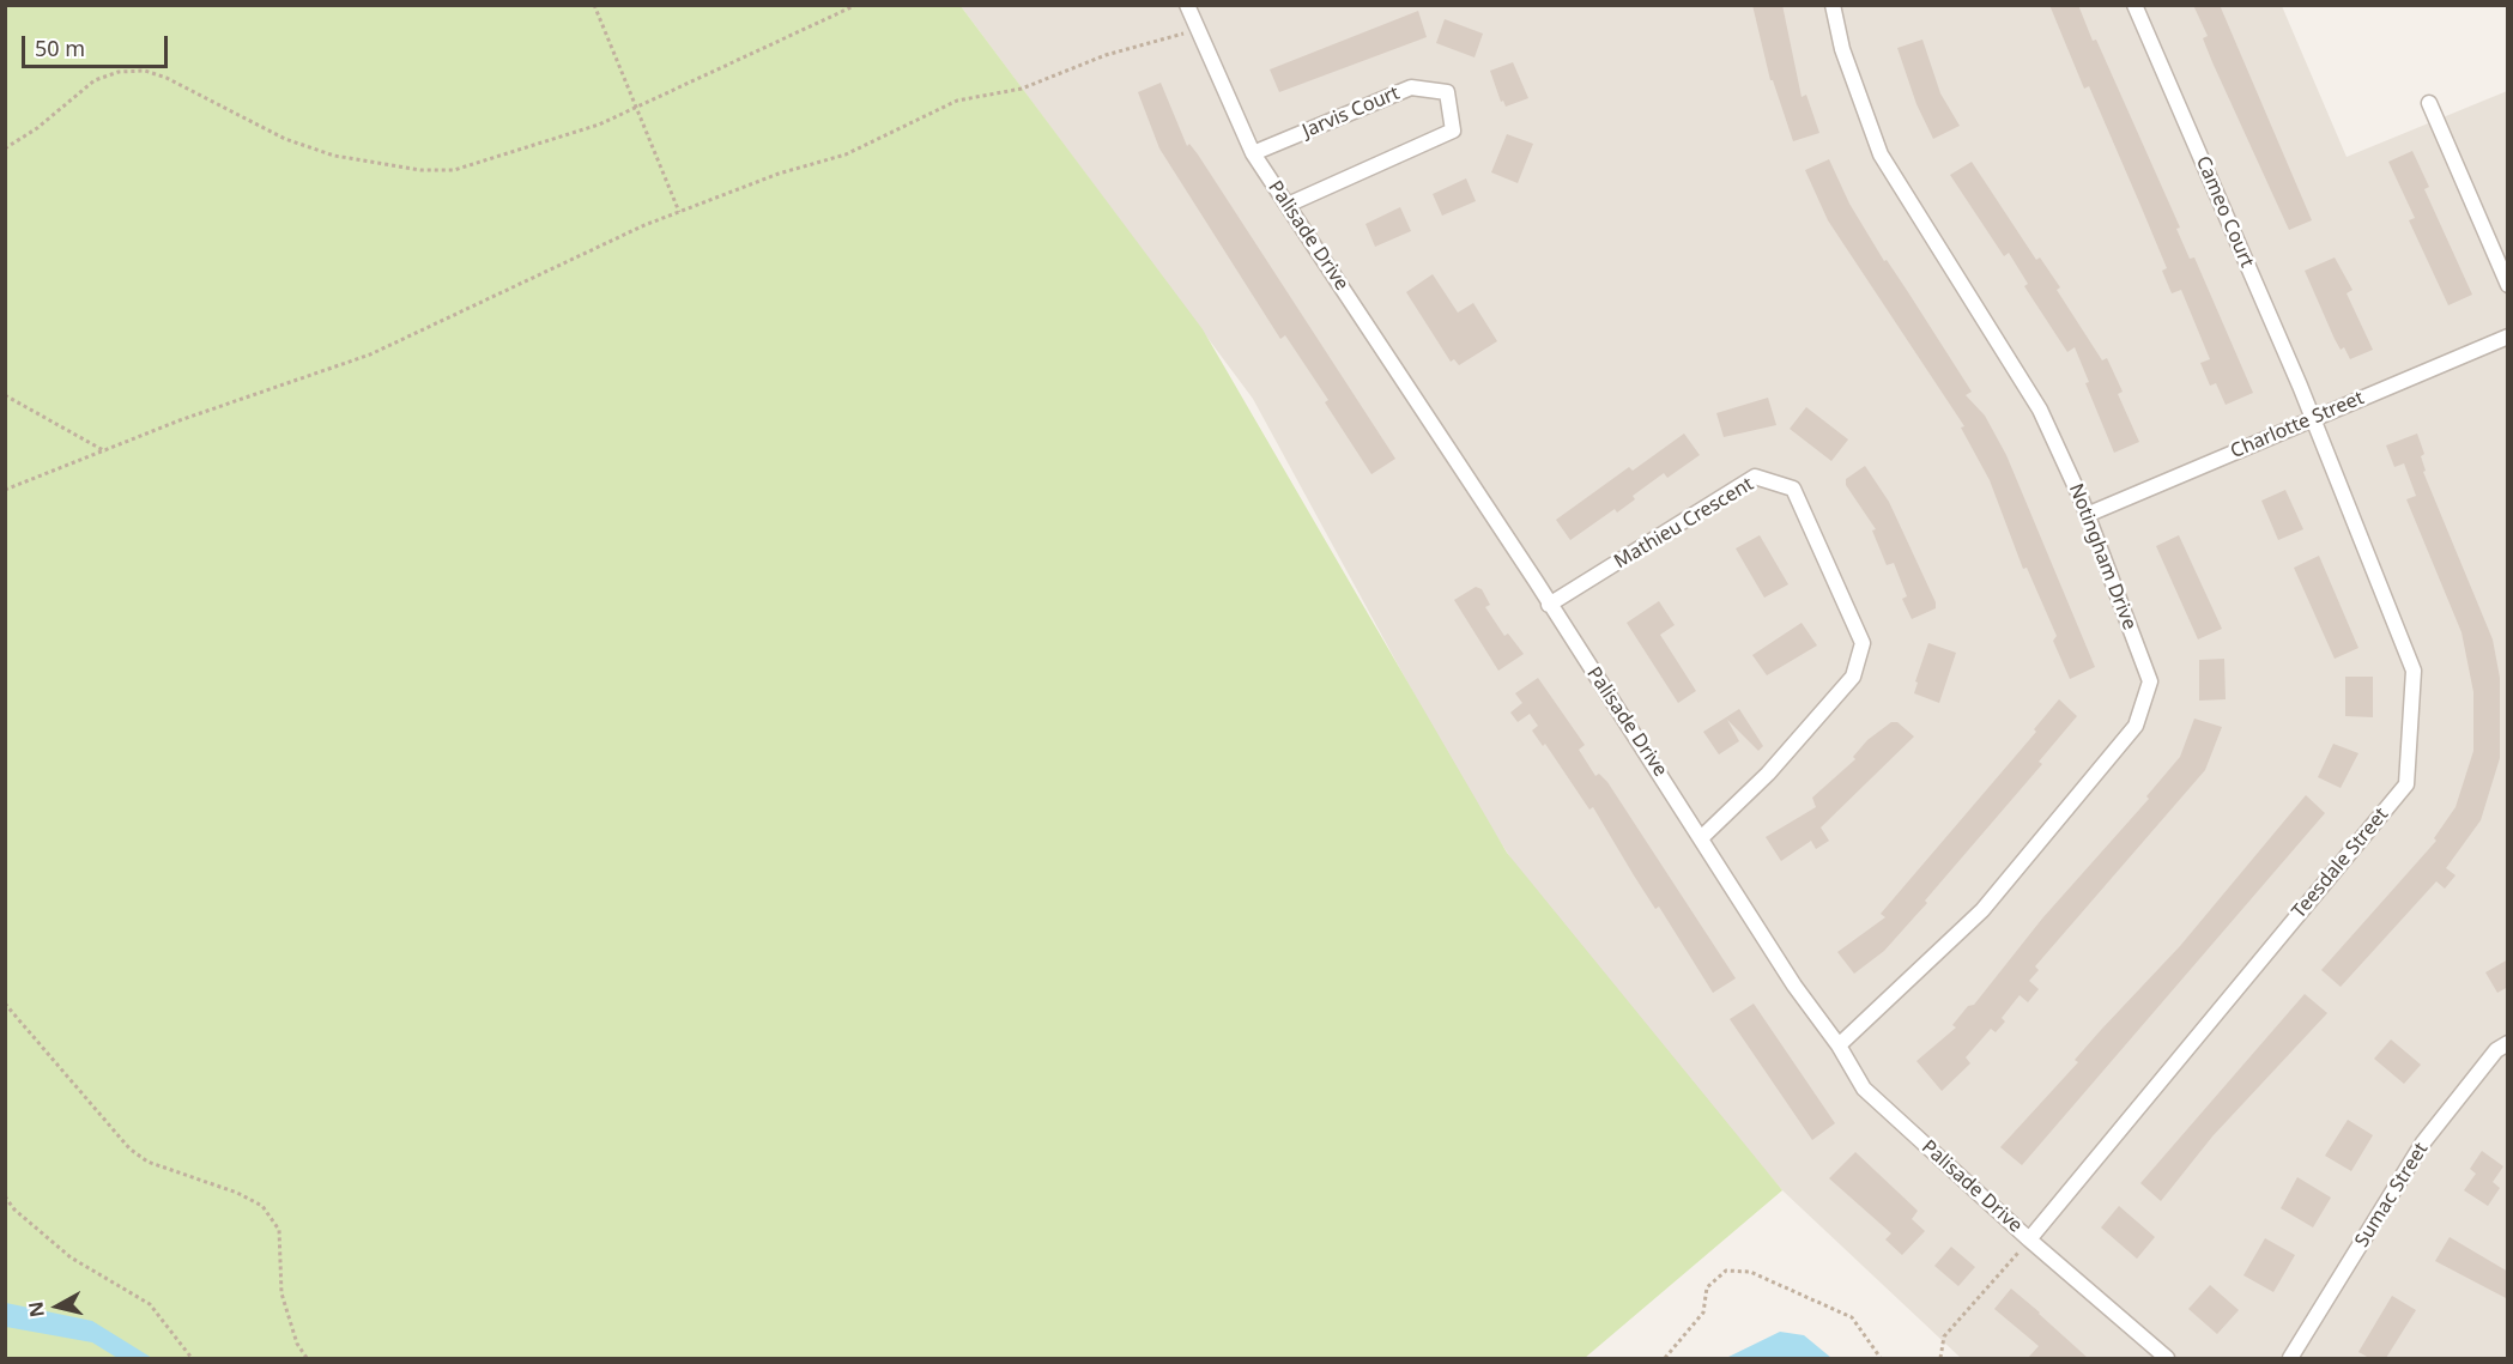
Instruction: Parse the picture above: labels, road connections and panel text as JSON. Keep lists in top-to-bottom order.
{
  "streets": {
    "street": [
      "Jarvis Court",
      "Cameo Court",
      "Palisade Drive",
      "Charlotte Street",
      "Mathieu Crescent",
      "Notingham Drive",
      "Teesdale Street",
      "Sumac Street"
    ]
  },
  "crossings": [
    ["Jarvis Court", "Palisade Drive"],
    ["Cameo Court", "Charlotte Street"],
    ["Cameo Court", "Teesdale Street"],
    ["Palisade Drive", "Mathieu Crescent"],
    ["Palisade Drive", "Notingham Drive"],
    ["Palisade Drive", "Teesdale Street"],
    ["Charlotte Street", "Notingham Drive"],
    ["Charlotte Street", "Teesdale Street"]
  ],
  "scale_bar": "50 m",
  "north": "left"
}
